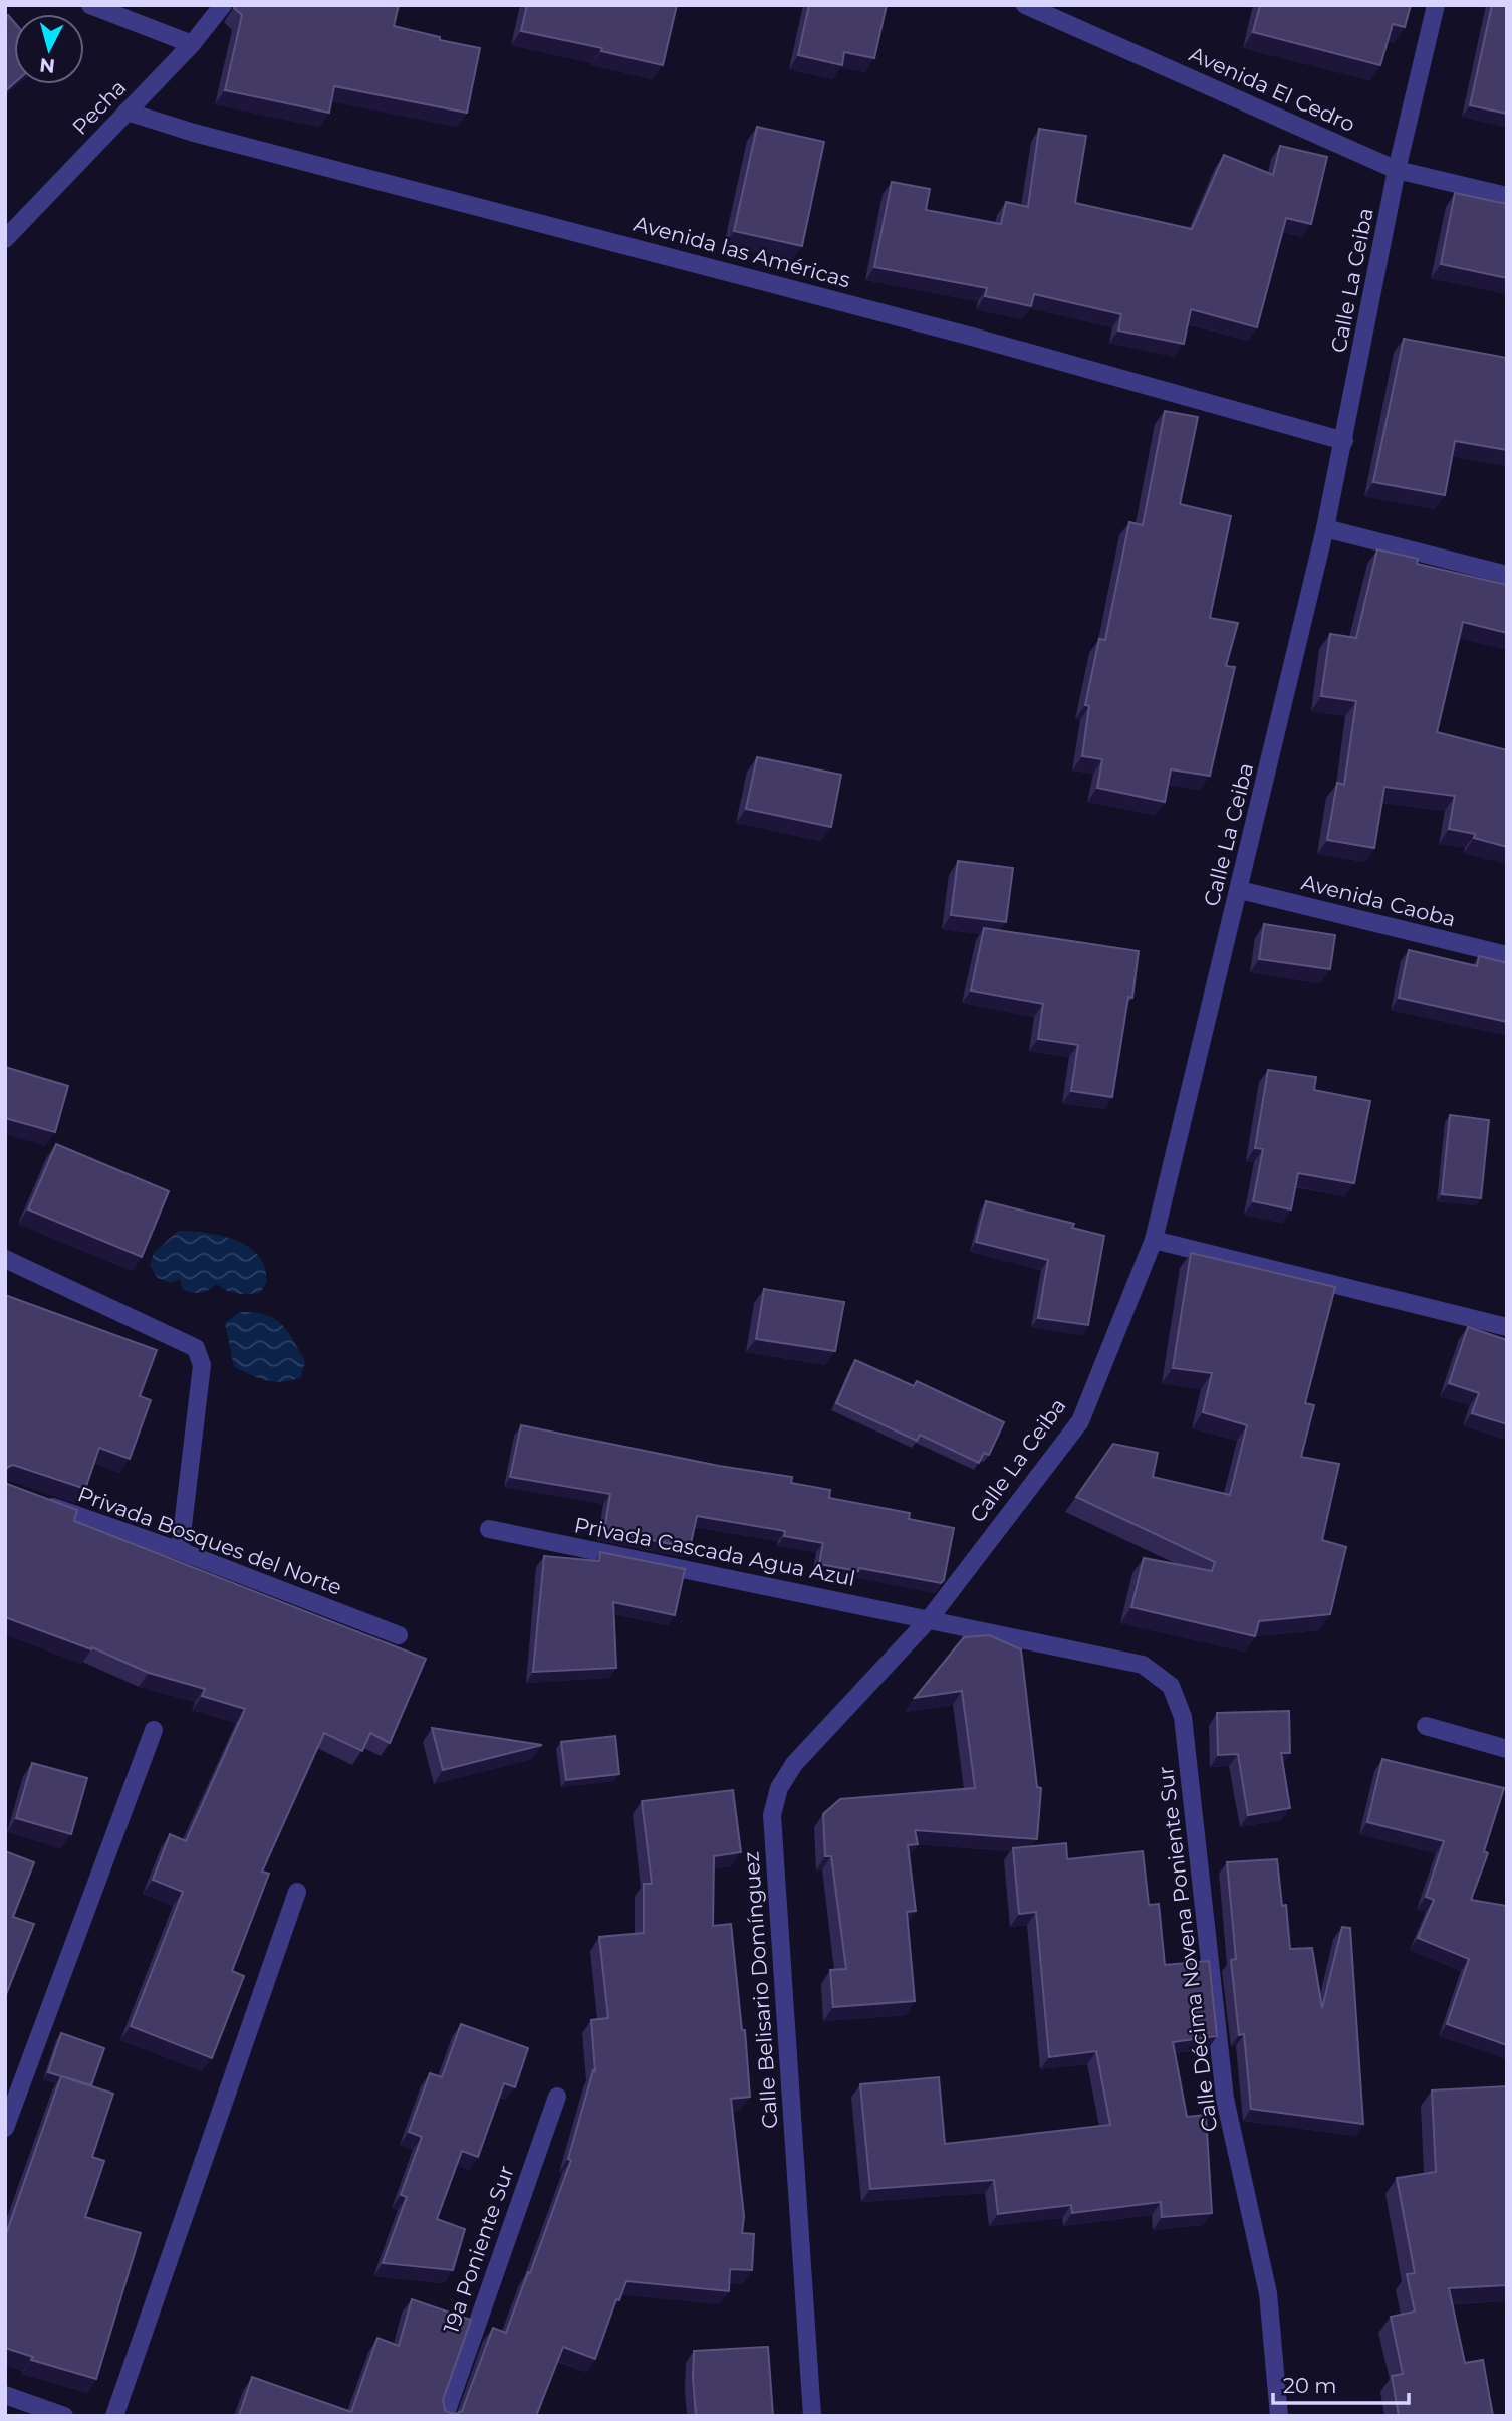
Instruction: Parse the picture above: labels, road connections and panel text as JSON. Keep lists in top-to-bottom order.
{
  "streets": {
    "street": [
      "Avenida El Cedro",
      "Pecha",
      "Avenida las Américas",
      "Calle La Ceiba",
      "Avenida Caoba",
      "Privada Bosques del Norte",
      "Privada Cascada Agua Azul",
      "Calle Décima Novena Poniente Sur",
      "Calle Belisario Domínguez",
      "19a Poniente Sur"
    ]
  },
  "crossings": [
    ["Avenida El Cedro", "Calle La Ceiba"],
    ["Pecha", "Avenida las Américas"],
    ["Avenida las Américas", "Calle La Ceiba"],
    ["Calle La Ceiba", "Avenida Caoba"],
    ["Calle La Ceiba", "Privada Cascada Agua Azul"],
    ["Calle La Ceiba", "Calle Belisario Domínguez"],
    ["Privada Cascada Agua Azul", "Calle Décima Novena Poniente Sur"],
    ["Privada Cascada Agua Azul", "Calle Belisario Domínguez"]
  ],
  "scale_bar": "20 m",
  "north": "bottom"
}
